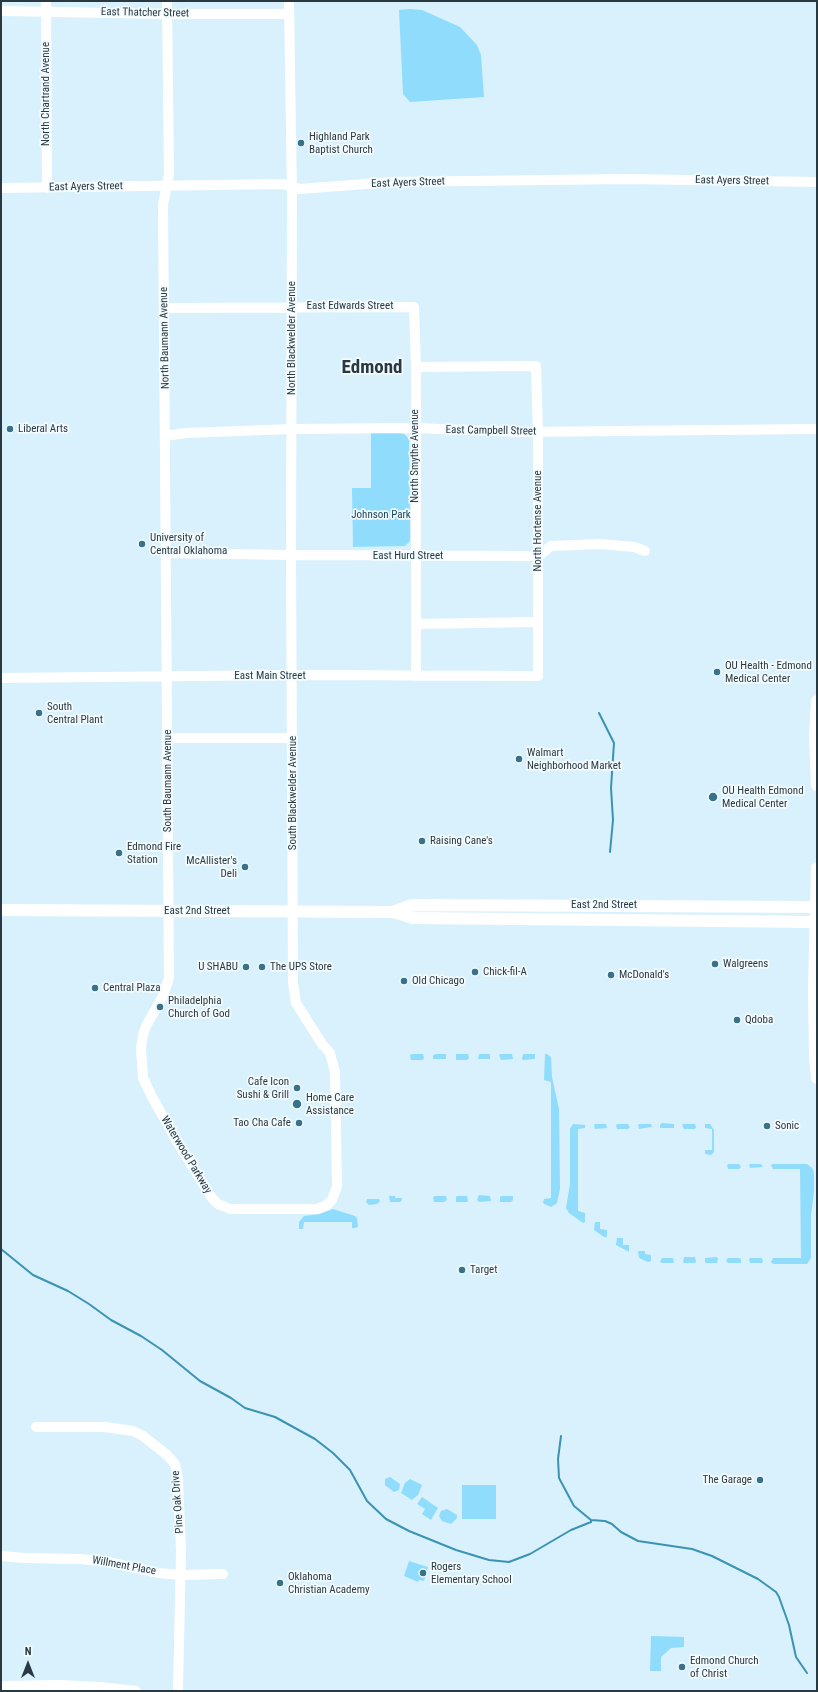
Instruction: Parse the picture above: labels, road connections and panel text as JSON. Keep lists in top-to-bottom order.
{
  "streets": {
    "main road": ["East 2nd Street"],
    "street": [
      "East Thatcher Street",
      "North Chartrand Avenue",
      "East Ayers Street",
      "East Edwards Street",
      "North Baumann Avenue",
      "North Blackwelder Avenue",
      "East Campbell Street",
      "North Smythe Avenue",
      "North Hortense Avenue",
      "East Hurd Street",
      "East Main Street",
      "South Baumann Avenue",
      "South Blackwelder Avenue",
      "Waterwood Parkway",
      "Pine Oak Drive",
      "Willment Place"
    ]
  },
  "crossings": [
    ["East Thatcher Street", "North Chartrand Avenue"],
    ["East Thatcher Street", "North Baumann Avenue"],
    ["East Thatcher Street", "North Blackwelder Avenue"],
    ["North Chartrand Avenue", "East Ayers Street"],
    ["East Ayers Street", "North Baumann Avenue"],
    ["East Ayers Street", "North Blackwelder Avenue"],
    ["East Edwards Street", "North Baumann Avenue"],
    ["East Edwards Street", "North Blackwelder Avenue"],
    ["East Edwards Street", "North Smythe Avenue"],
    ["North Baumann Avenue", "East Campbell Street"],
    ["North Baumann Avenue", "East Hurd Street"],
    ["North Baumann Avenue", "East Main Street"],
    ["North Baumann Avenue", "South Baumann Avenue"],
    ["North Blackwelder Avenue", "East Campbell Street"],
    ["North Blackwelder Avenue", "East Hurd Street"],
    ["North Blackwelder Avenue", "East Main Street"],
    ["North Blackwelder Avenue", "South Blackwelder Avenue"],
    ["East Campbell Street", "North Smythe Avenue"],
    ["East Campbell Street", "North Hortense Avenue"],
    ["North Smythe Avenue", "North Hortense Avenue"],
    ["North Smythe Avenue", "East Hurd Street"],
    ["North Smythe Avenue", "East Main Street"],
    ["North Hortense Avenue", "East Hurd Street"],
    ["North Hortense Avenue", "East Main Street"],
    ["East Main Street", "South Baumann Avenue"],
    ["East Main Street", "South Blackwelder Avenue"],
    ["South Baumann Avenue", "East 2nd Street"],
    ["South Baumann Avenue", "Waterwood Parkway"],
    ["South Blackwelder Avenue", "East 2nd Street"],
    ["South Blackwelder Avenue", "Waterwood Parkway"],
    ["East 2nd Street", "Waterwood Parkway"],
    ["Pine Oak Drive", "Willment Place"]
  ],
  "districts": ["Edmond"],
  "parks": ["Johnson Park"],
  "places": [
    "Highland Park Baptist Church",
    "Liberal Arts",
    "University of Central Oklahoma",
    "OU Health - Edmond Medical Center",
    "South Central Plant",
    "Walmart Neighborhood Market",
    "OU Health Edmond Medical Center",
    "Raising Cane's",
    "Edmond Fire Station",
    "McAllister's Deli",
    "Walgreens",
    "U SHABU",
    "The UPS Store",
    "Chick-fil-A",
    "McDonald's",
    "Old Chicago",
    "Central Plaza",
    "Philadelphia Church of God",
    "Qdoba",
    "Cafe Icon Sushi & Grill",
    "Home Care Assistance",
    "Tao Cha Cafe",
    "Sonic",
    "Target",
    "The Garage",
    "Rogers Elementary School",
    "Oklahoma Christian Academy",
    "Edmond Church of Christ"
  ],
  "north": "top"
}
